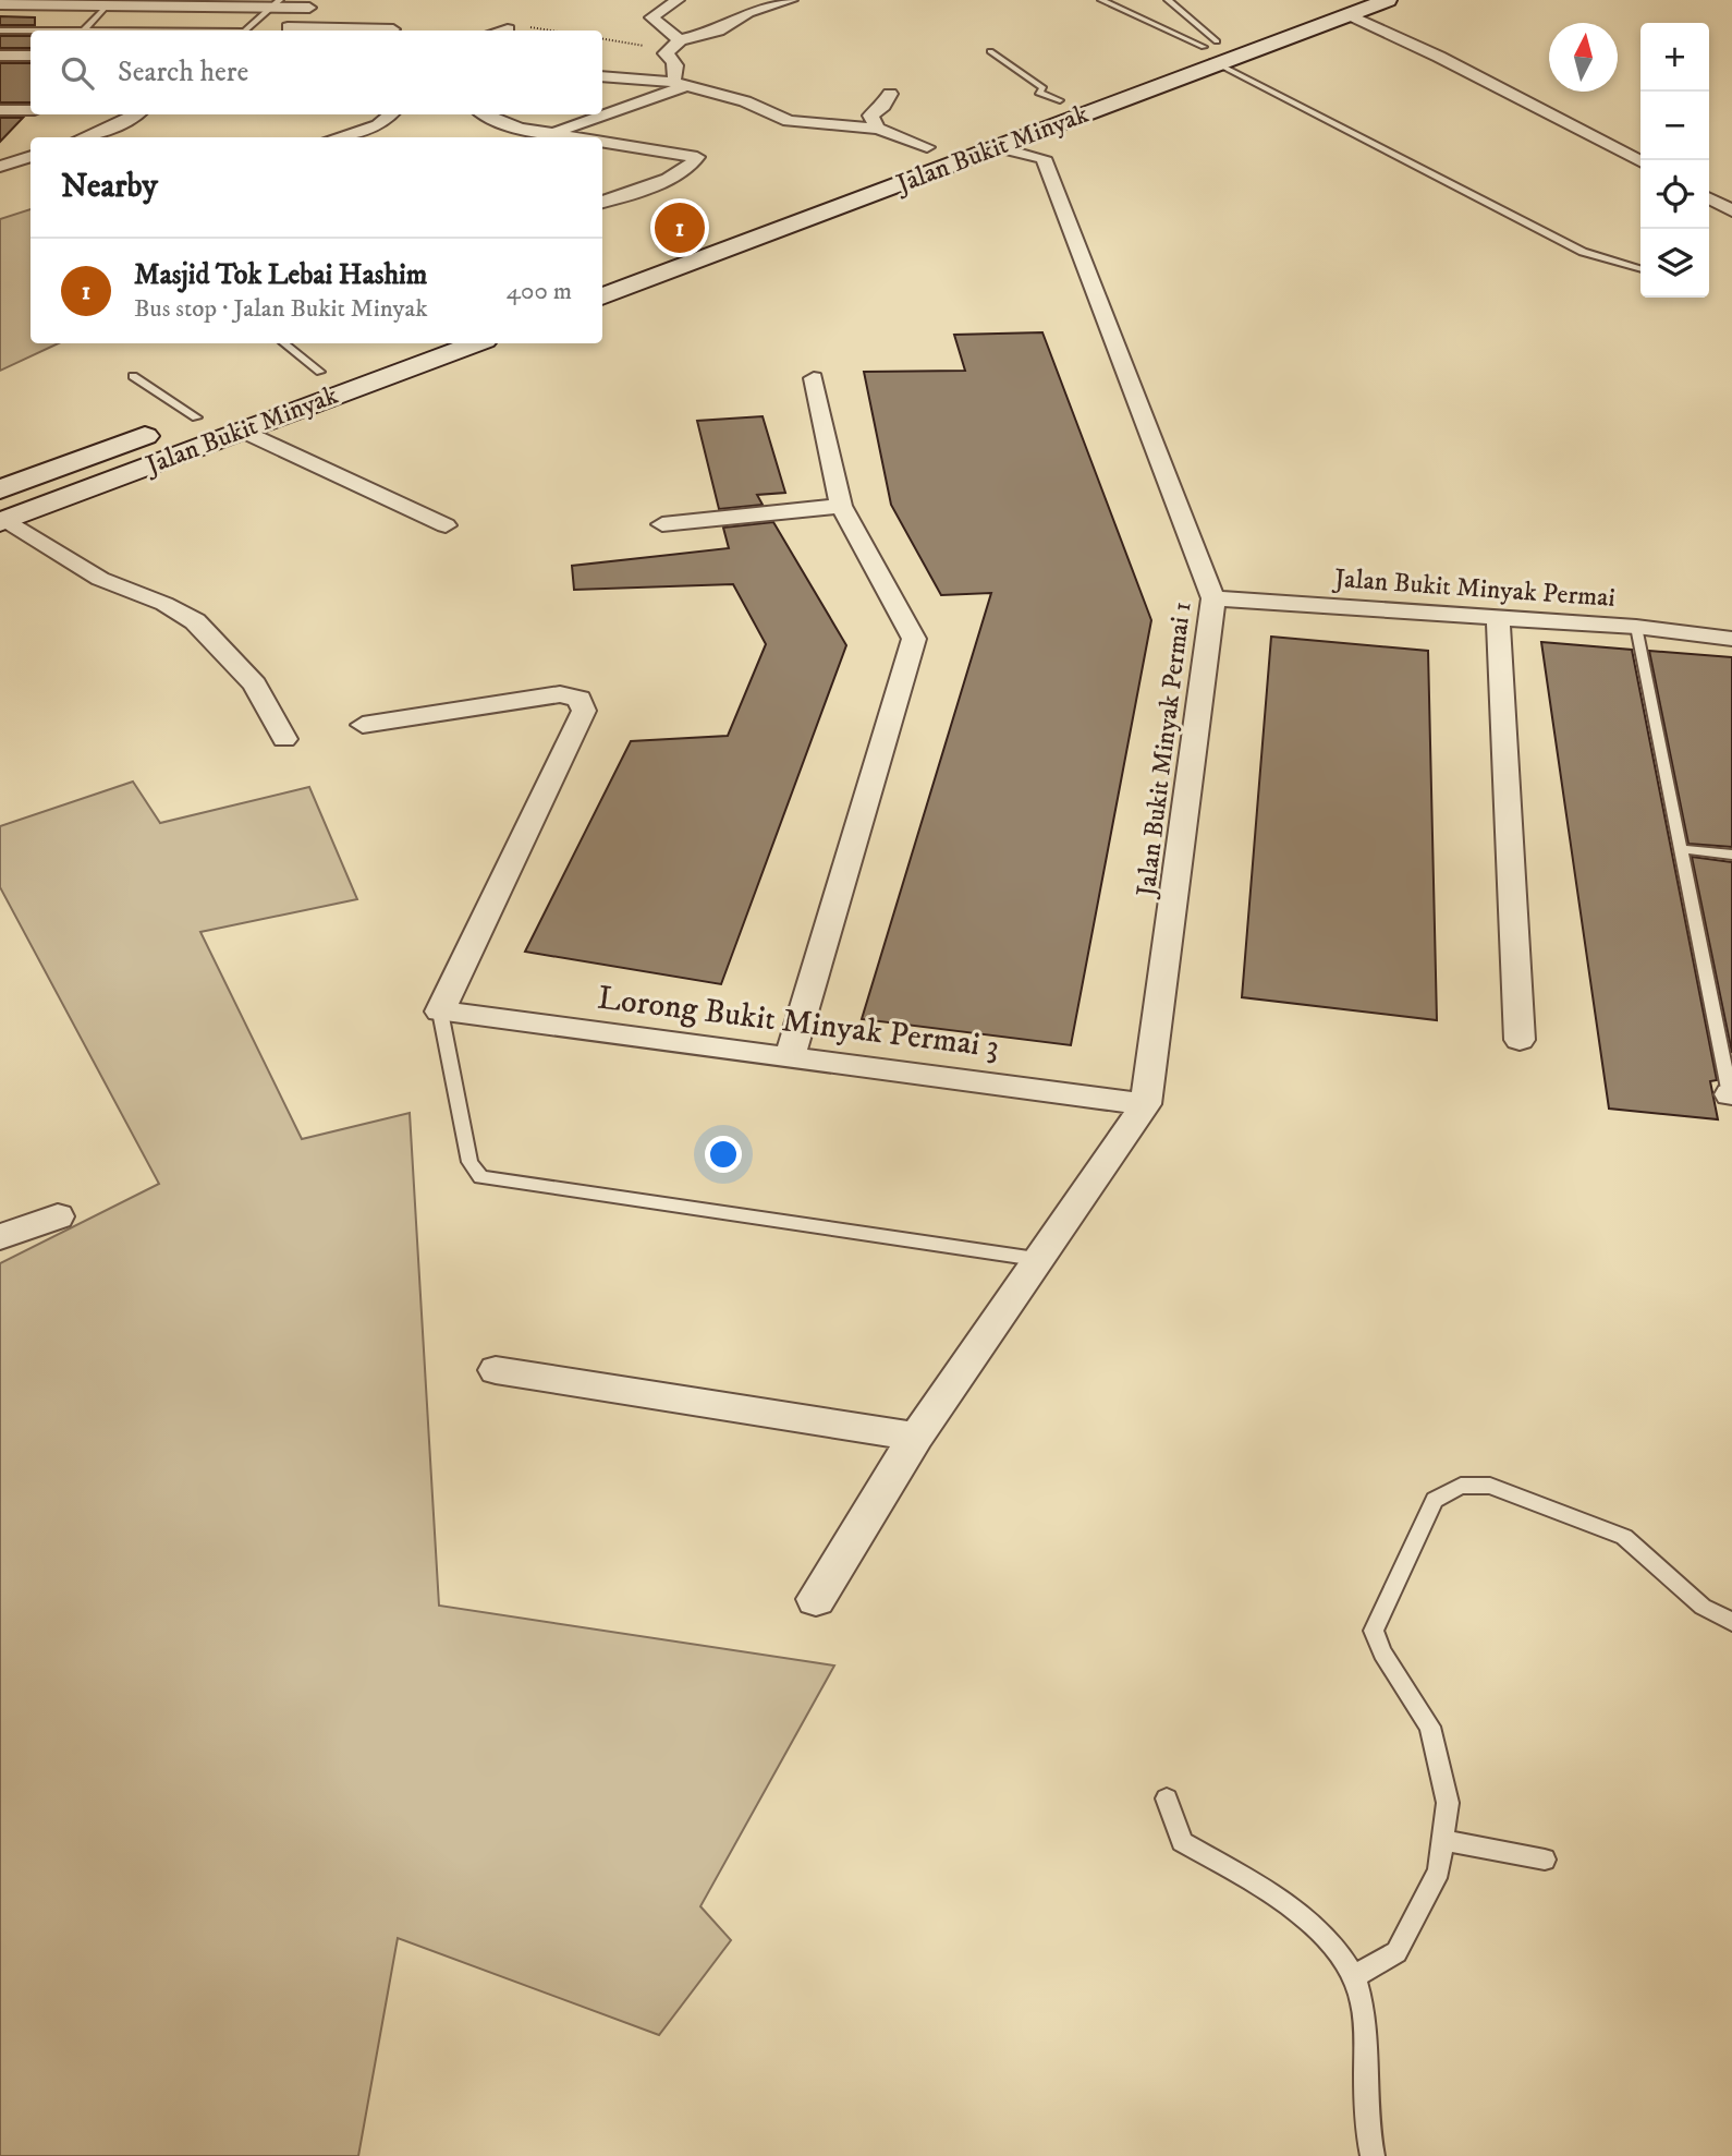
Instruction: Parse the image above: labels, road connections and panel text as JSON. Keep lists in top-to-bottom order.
{
  "streets": {
    "main road": ["Jalan Bukit Minyak"],
    "street": ["Jalan Bukit Minyak Permai", "Jalan Bukit Minyak Permai 1", "Lorong Bukit Minyak Permai 3"]
  },
  "crossings": [
    ["Jalan Bukit Minyak", "Jalan Bukit Minyak Permai 1"],
    ["Jalan Bukit Minyak Permai", "Jalan Bukit Minyak Permai 1"],
    ["Jalan Bukit Minyak Permai 1", "Lorong Bukit Minyak Permai 3"]
  ],
  "north": "top",
  "page": {
    "map_buttons": ["+", "−"],
    "search": "Search here",
    "heading": "Nearby",
    "pins": "1",
    "list": [
      {
        "mark": "1",
        "name": "Masjid Tok Lebai Hashim",
        "note": "Bus stop · Jalan Bukit Minyak",
        "value": "400 m"
      }
    ]
  }
}
